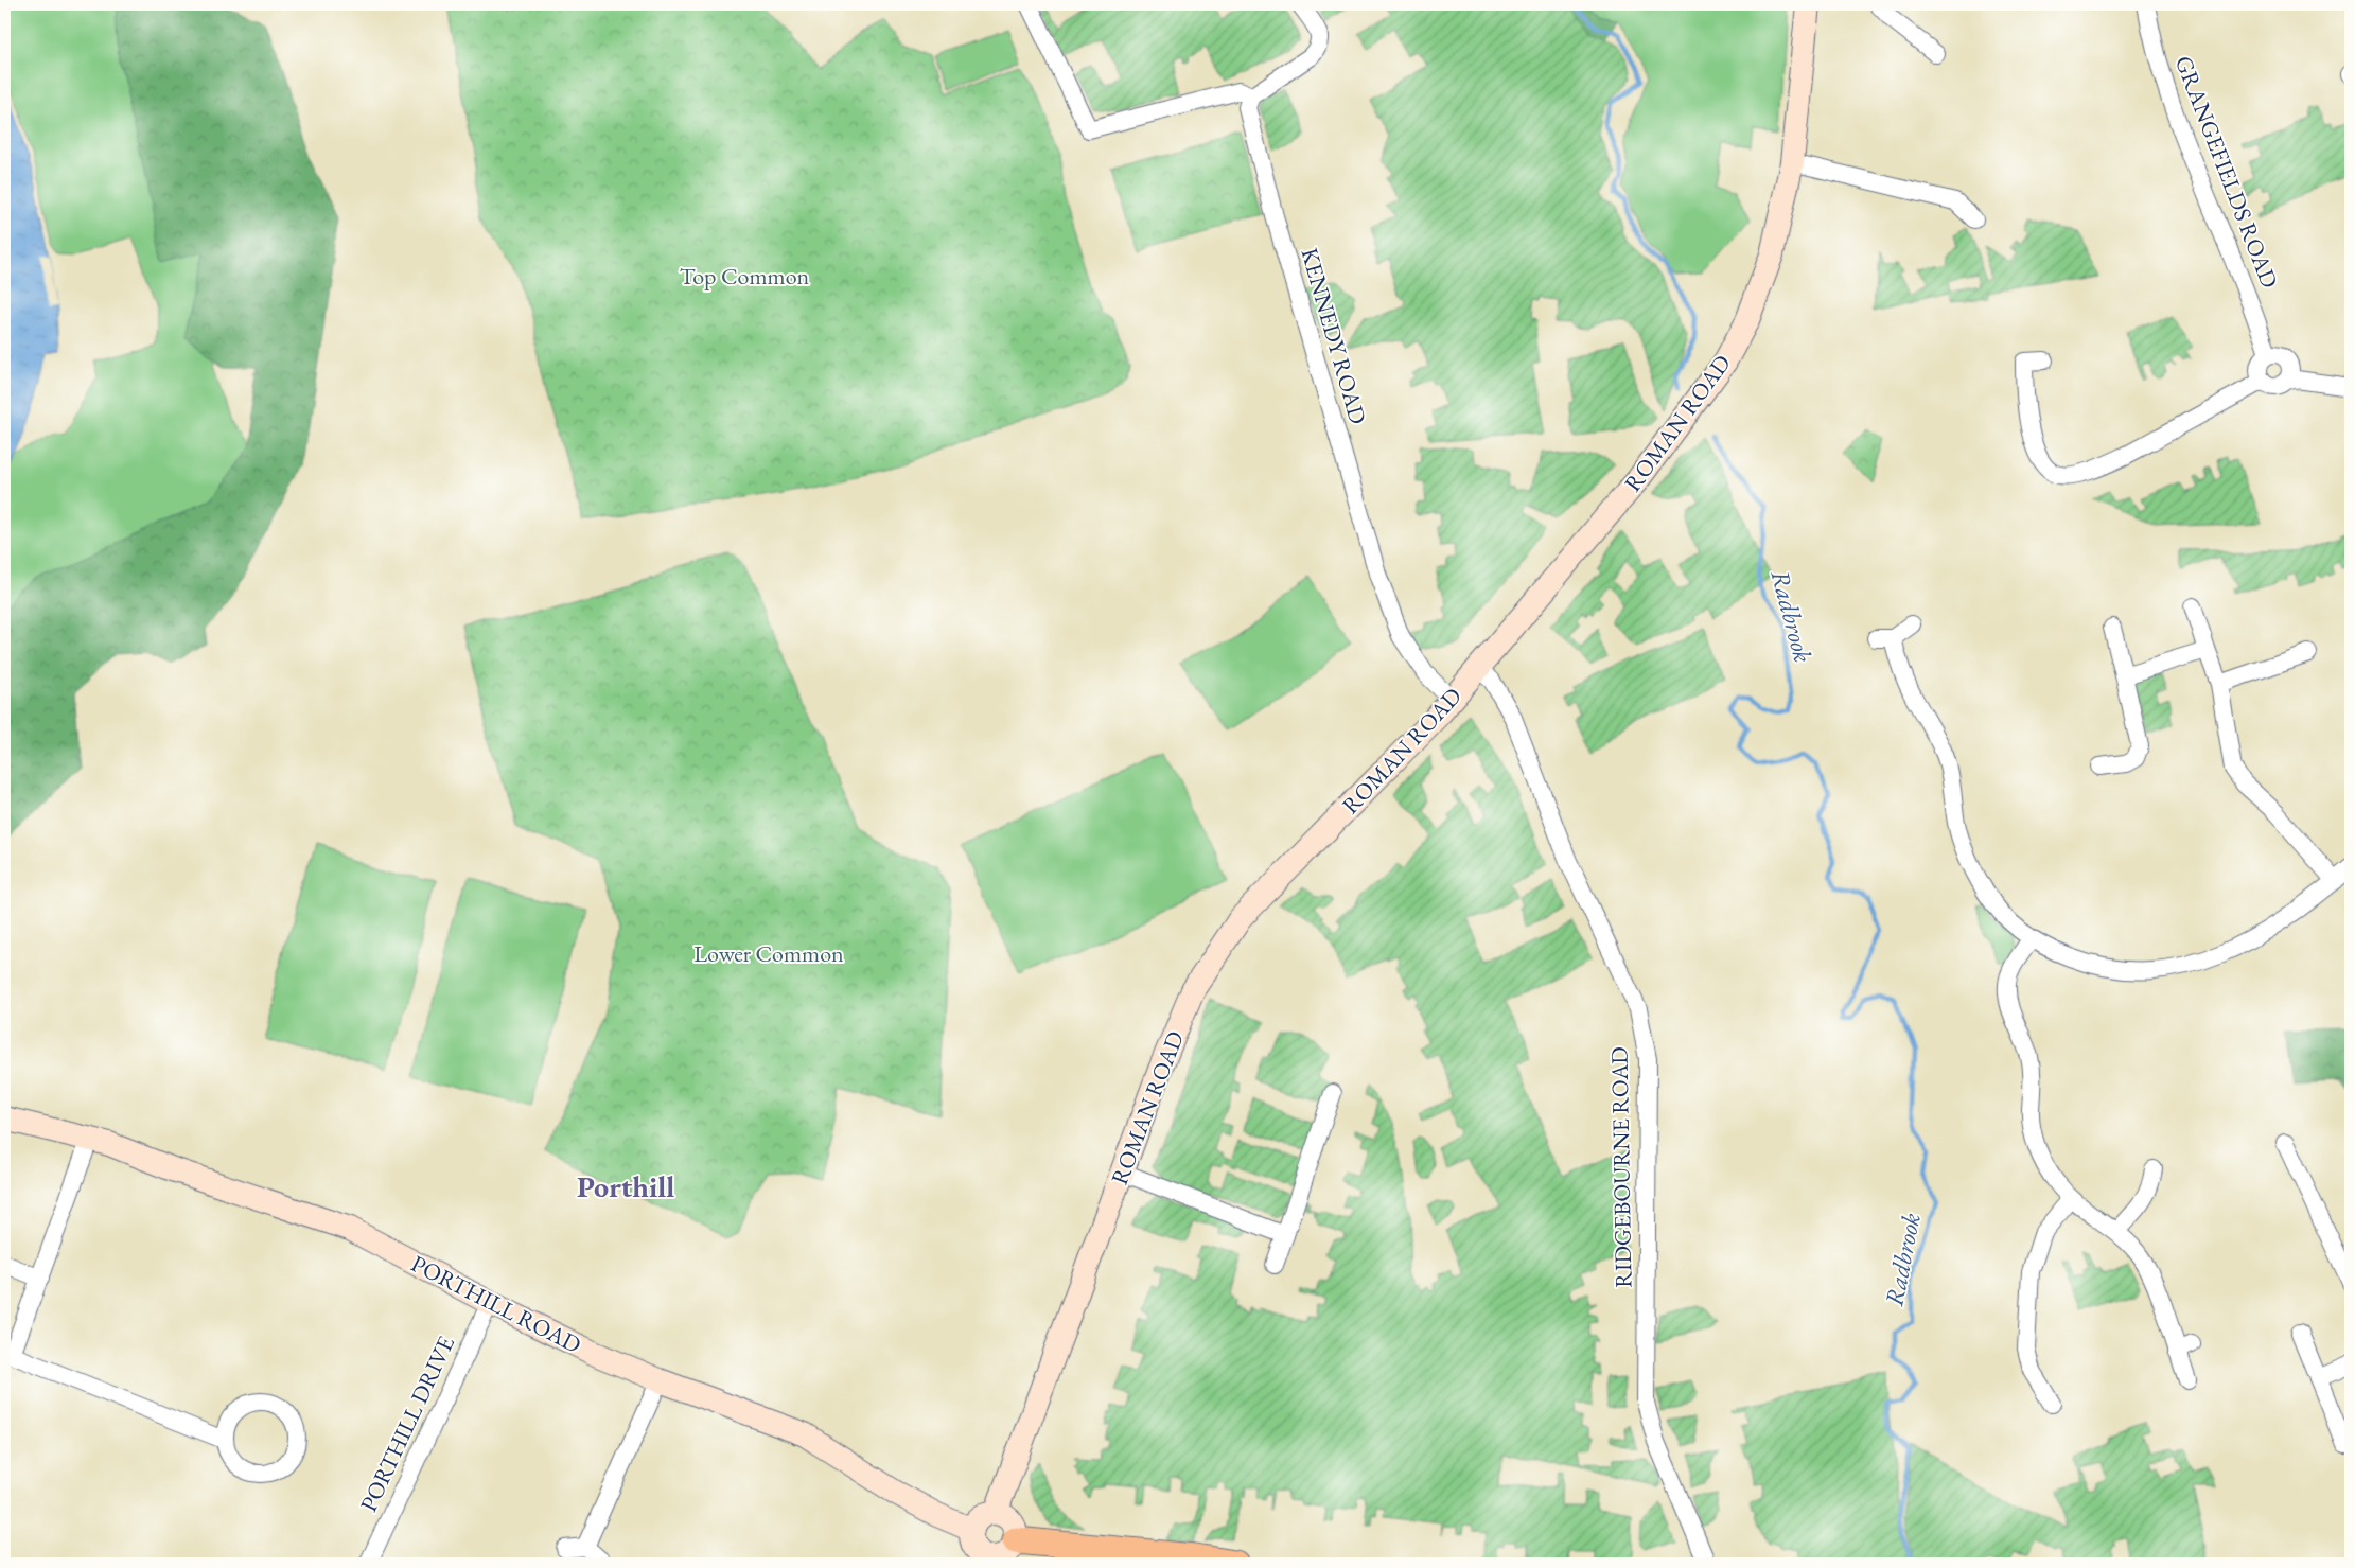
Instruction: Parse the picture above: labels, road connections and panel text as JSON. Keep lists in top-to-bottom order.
{
  "streets": {
    "main road": ["ROMAN ROAD", "PORTHILL ROAD"],
    "street": [
      "GRANGEFIELDS ROAD",
      "KENNEDY ROAD",
      "RIDGEBOURNE ROAD",
      "PORTHILL DRIVE"
    ]
  },
  "crossings": [
    ["KENNEDY ROAD", "ROMAN ROAD"],
    ["ROMAN ROAD", "RIDGEBOURNE ROAD"],
    ["ROMAN ROAD", "PORTHILL ROAD"],
    ["PORTHILL ROAD", "PORTHILL DRIVE"]
  ],
  "districts": ["Porthill"],
  "water": ["Radbrook"],
  "parks": ["Top Common", "Lower Common"]
}
